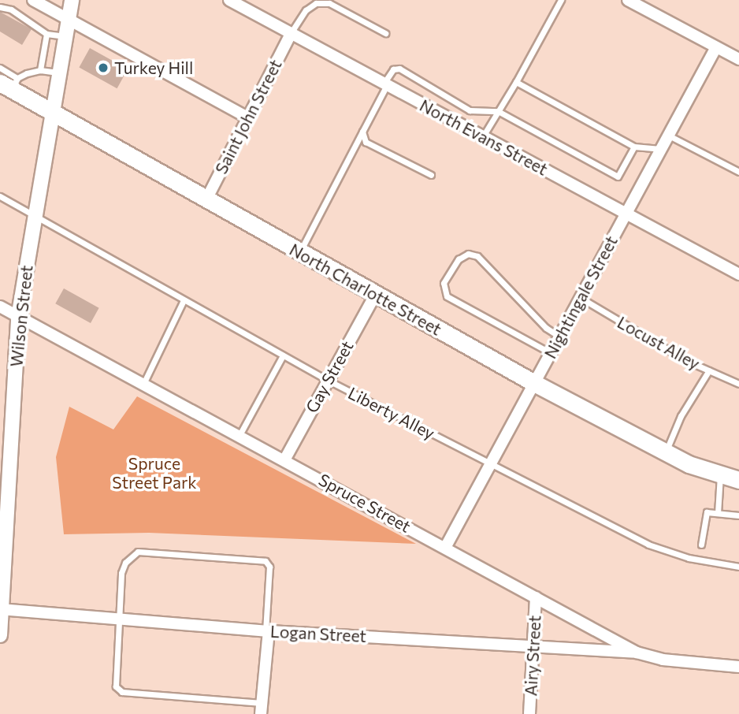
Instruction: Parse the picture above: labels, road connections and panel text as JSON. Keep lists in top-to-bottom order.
{
  "streets": {
    "main road": ["North Charlotte Street"],
    "street": [
      "Saint John Street",
      "North Evans Street",
      "Nightingale Street",
      "Wilson Street",
      "Gay Street",
      "Spruce Street",
      "Logan Street",
      "Airy Street"
    ],
    "lane": ["Locust Alley", "Liberty Alley"]
  },
  "crossings": [
    ["Saint John Street", "North Evans Street"],
    ["Saint John Street", "North Charlotte Street"],
    ["North Evans Street", "Nightingale Street"],
    ["North Charlotte Street", "Nightingale Street"],
    ["North Charlotte Street", "Wilson Street"],
    ["North Charlotte Street", "Gay Street"],
    ["Nightingale Street", "Locust Alley"],
    ["Nightingale Street", "Liberty Alley"],
    ["Nightingale Street", "Spruce Street"],
    ["Wilson Street", "Liberty Alley"],
    ["Wilson Street", "Spruce Street"],
    ["Wilson Street", "Logan Street"],
    ["Gay Street", "Liberty Alley"],
    ["Gay Street", "Spruce Street"],
    ["Spruce Street", "Logan Street"],
    ["Spruce Street", "Airy Street"],
    ["Logan Street", "Airy Street"]
  ],
  "parks": ["Spruce Street Park"],
  "places": ["Turkey Hill"]
}
